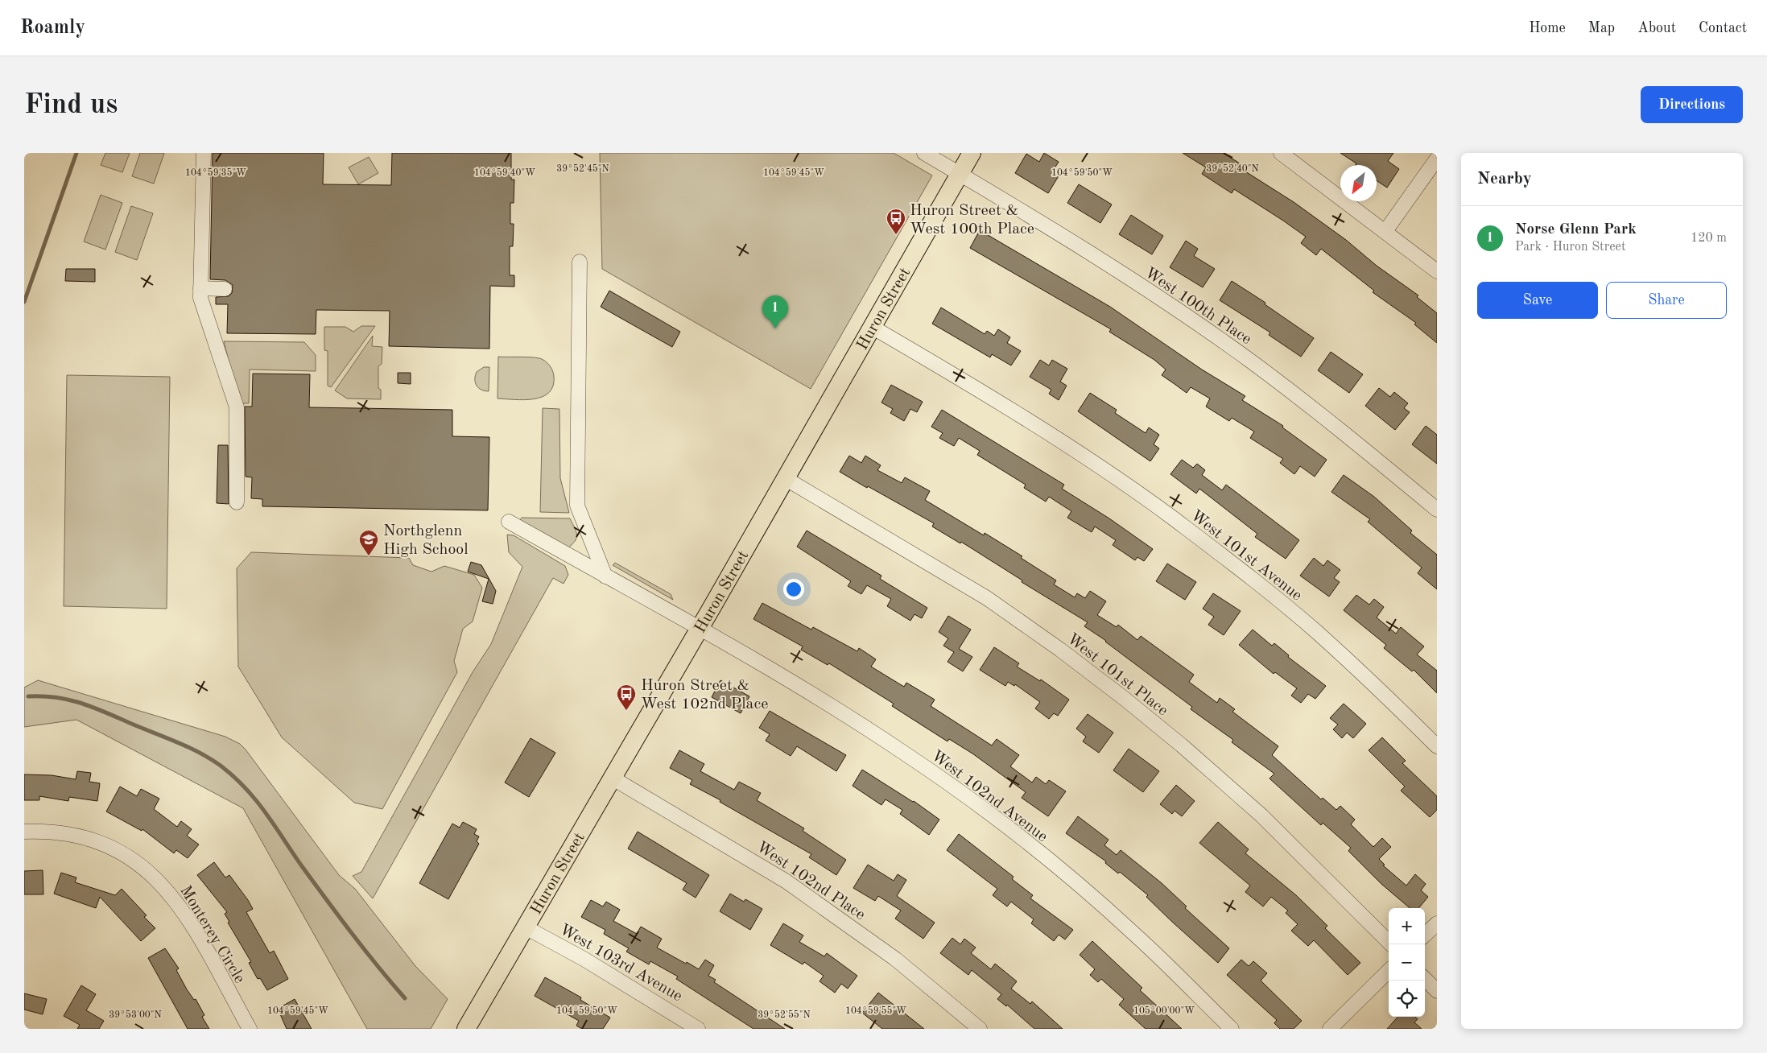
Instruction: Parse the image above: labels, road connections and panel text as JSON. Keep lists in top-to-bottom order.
{
  "streets": {
    "main road": ["Huron Street"],
    "street": [
      "West 100th Place",
      "West 101st Avenue",
      "West 101st Place",
      "West 102nd Avenue",
      "West 102nd Place",
      "Monterey Circle",
      "West 103rd Avenue"
    ]
  },
  "crossings": [
    ["West 100th Place", "Huron Street"],
    ["Huron Street", "West 101st Avenue"],
    ["Huron Street", "West 101st Place"],
    ["Huron Street", "West 102nd Avenue"],
    ["Huron Street", "West 102nd Place"],
    ["Huron Street", "West 103rd Avenue"]
  ],
  "places": {
    "bus stop": ["Huron Street & West 100th Place", "Huron Street & West 102nd Place"],
    "school or university": ["Northglenn High School"]
  },
  "north": "bottom left",
  "page": {
    "header": "Roamly",
    "nav": [
      "Home",
      "Map",
      "About",
      "Contact"
    ],
    "buttons": [
      "Directions",
      ["Save", "Share"]
    ],
    "title": "Find us",
    "heading": "Nearby",
    "list": [
      {
        "mark": "1",
        "name": "Norse Glenn Park",
        "note": "Park · Huron Street",
        "value": "120 m"
      }
    ],
    "pins": "1",
    "map_buttons": ["+", "−"]
  },
  "coordinates": [
    "39°52'45\"N",
    "39°52'40\"N",
    "104°59'35\"W",
    "104°59'40\"W",
    "104°59'45\"W",
    "104°59'50\"W",
    "104°59'55\"W",
    "105°00'00\"W",
    "39°53'00\"N",
    "39°52'55\"N"
  ]
}
